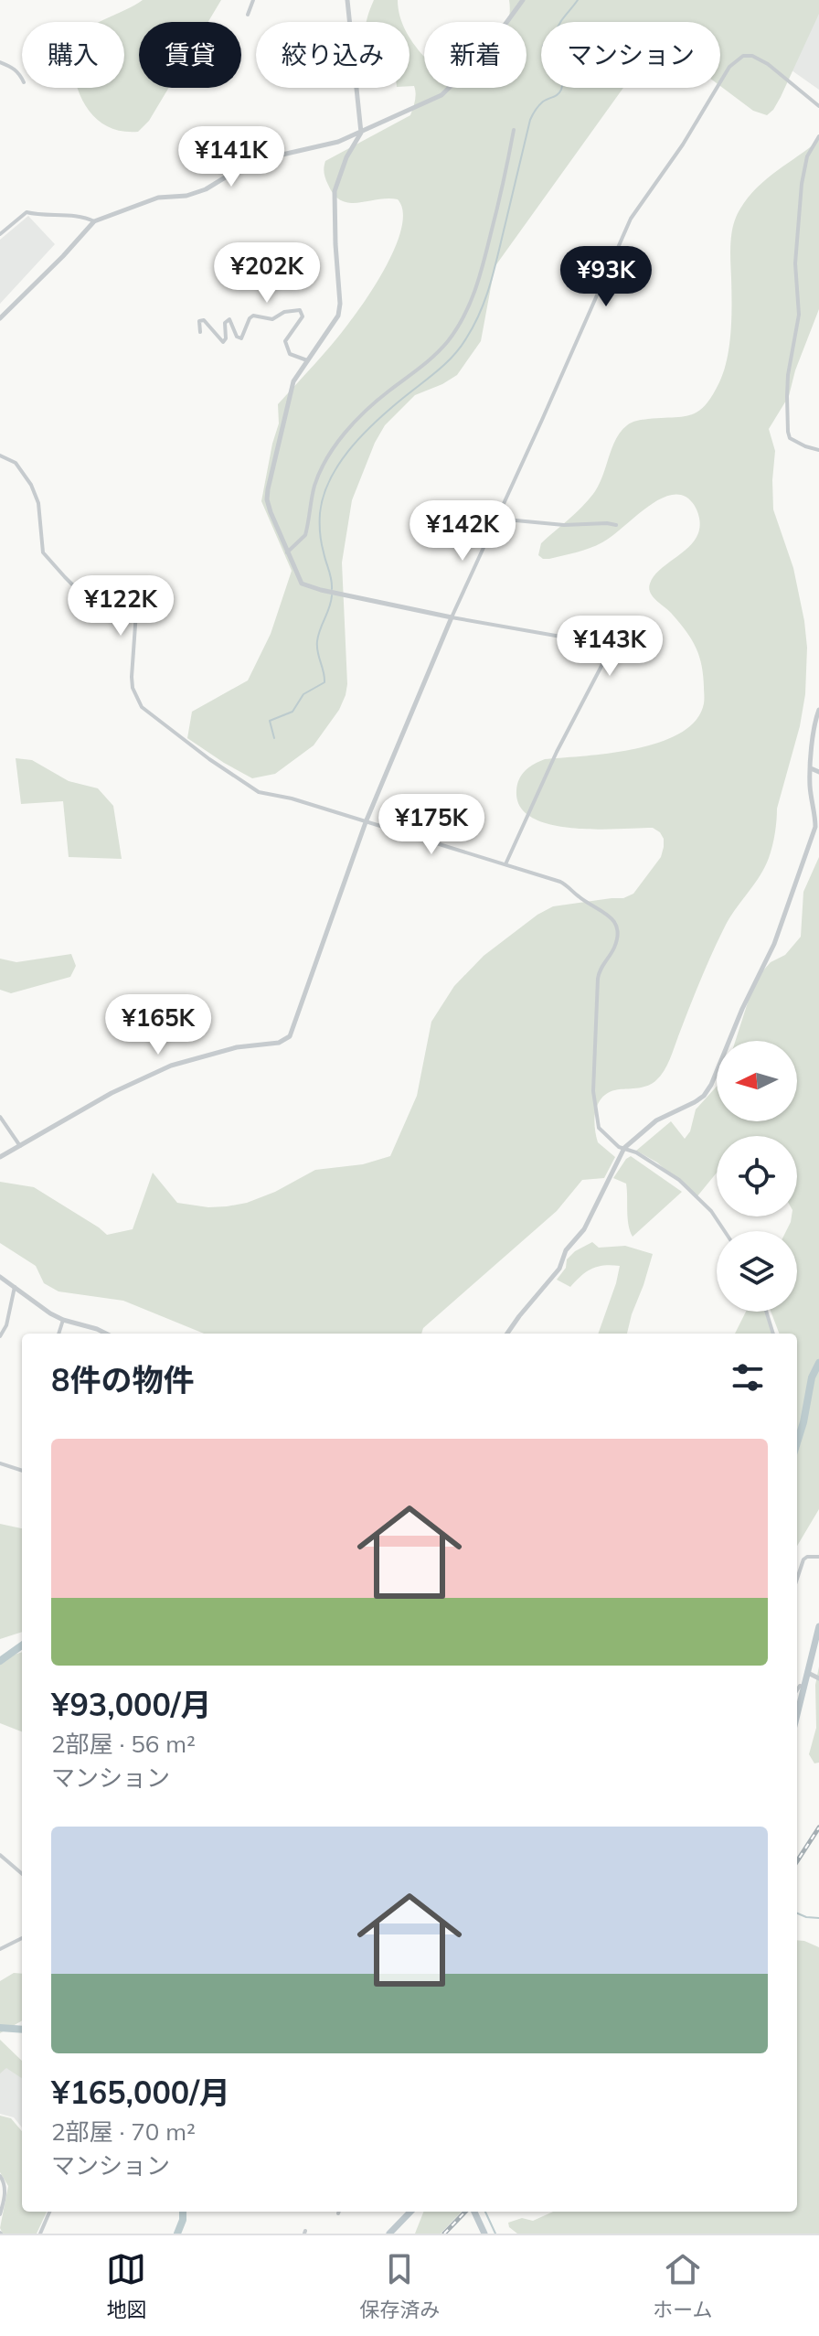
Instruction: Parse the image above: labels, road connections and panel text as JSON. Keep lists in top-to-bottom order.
{
  "north": "left",
  "page": {
    "chip": [
      "購入",
      "賃貸",
      "絞り込み",
      "新着",
      "マンション"
    ],
    "price": [
      "¥141K",
      "¥202K",
      "¥93K",
      "¥142K",
      "¥122K",
      "¥143K",
      "¥175K",
      "¥165K"
    ],
    "heading": "8件の物件",
    "list": [
      {
        "name": "¥93,000/月",
        "note": "2部屋 · 56 m² · マンション"
      },
      {
        "name": "¥165,000/月",
        "note": "2部屋 · 70 m² · マンション"
      }
    ],
    "tabs": ["地図", "保存済み", "ホーム"]
  }
}
